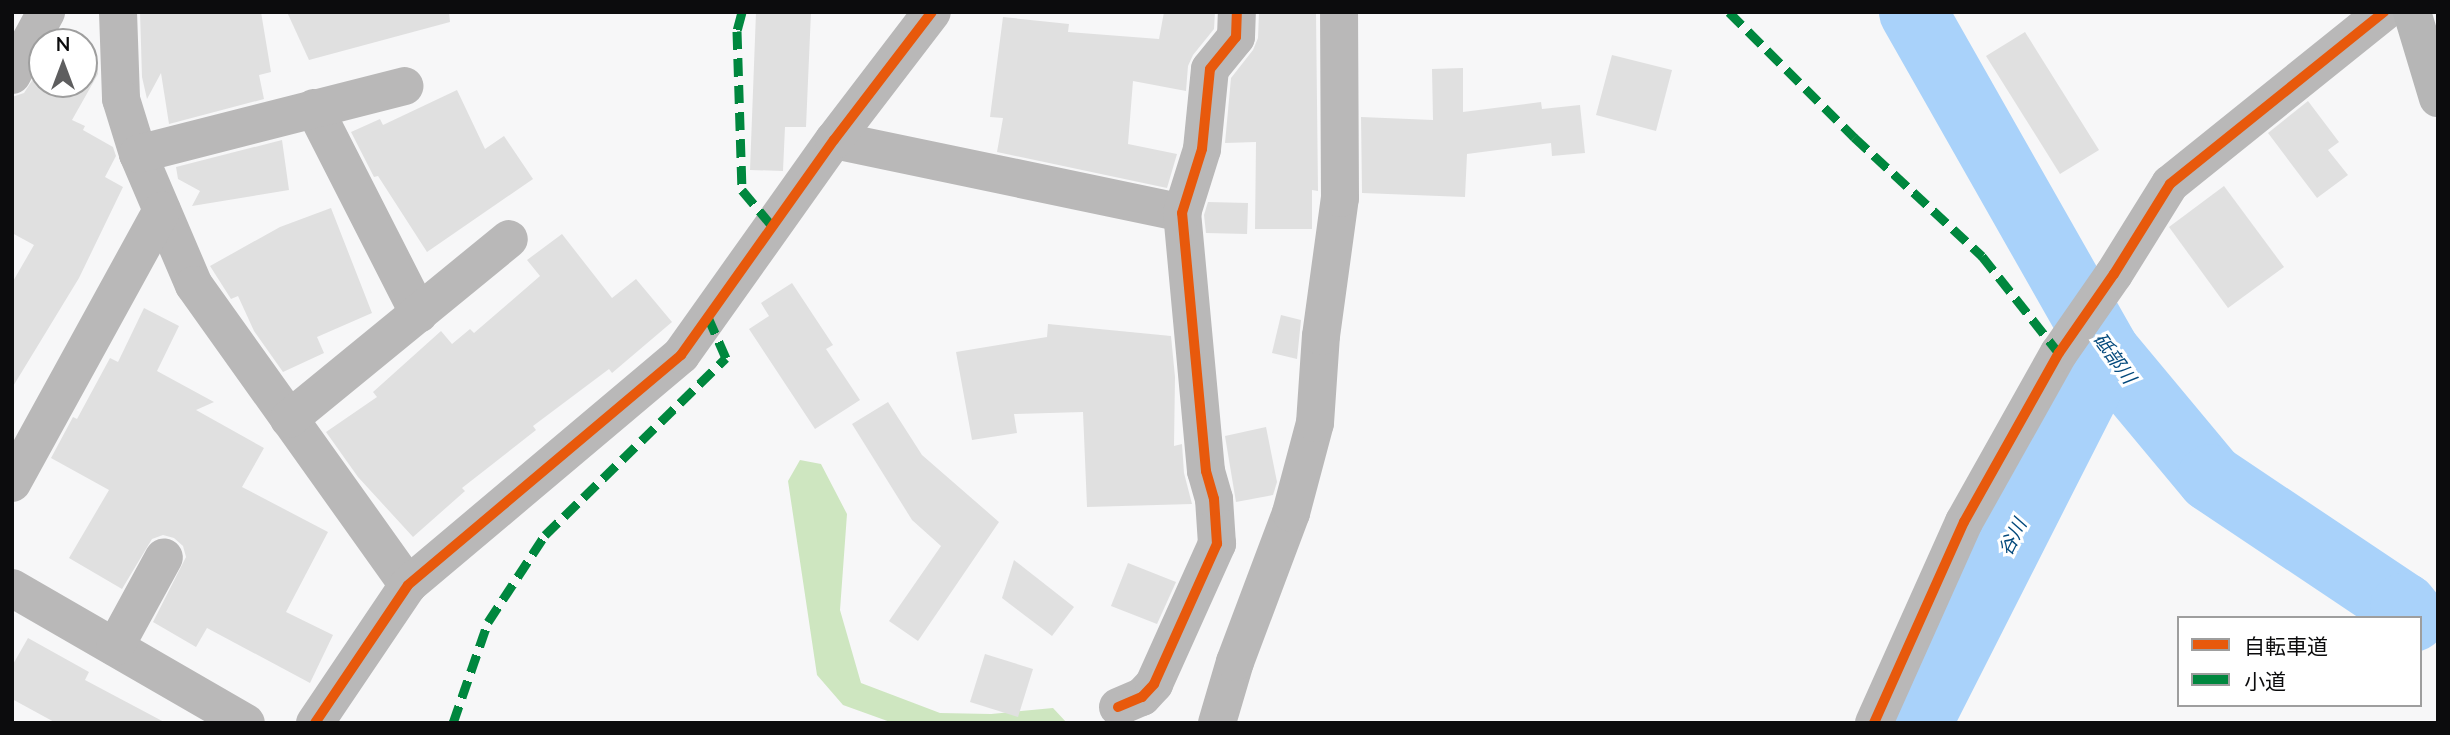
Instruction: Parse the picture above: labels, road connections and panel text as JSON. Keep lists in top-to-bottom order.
{
  "water": ["砥部川", "谷川"],
  "legend": ["自転車道", "小道"],
  "north": "top"
}
